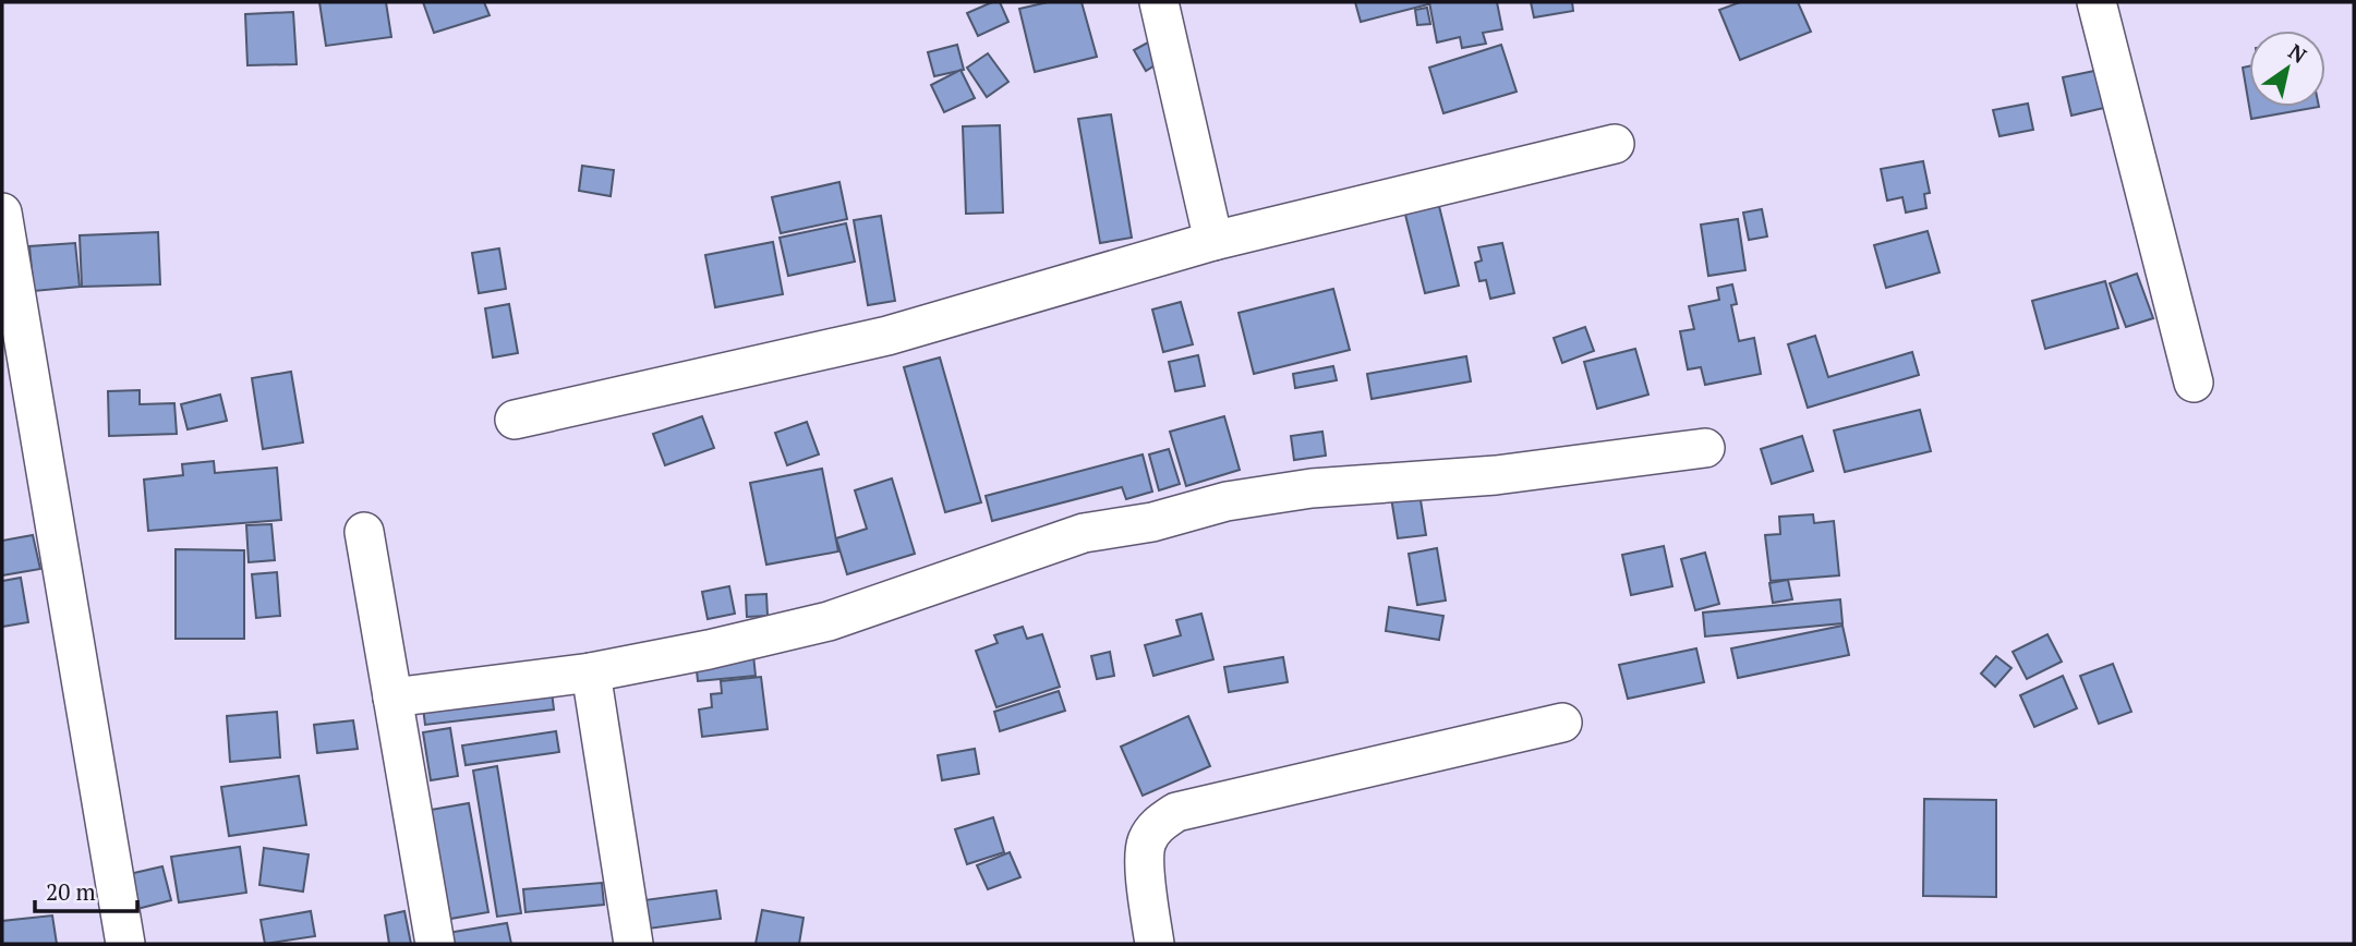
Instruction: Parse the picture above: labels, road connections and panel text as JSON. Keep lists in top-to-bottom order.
{
  "scale_bar": "20 m",
  "north": "top right"
}
